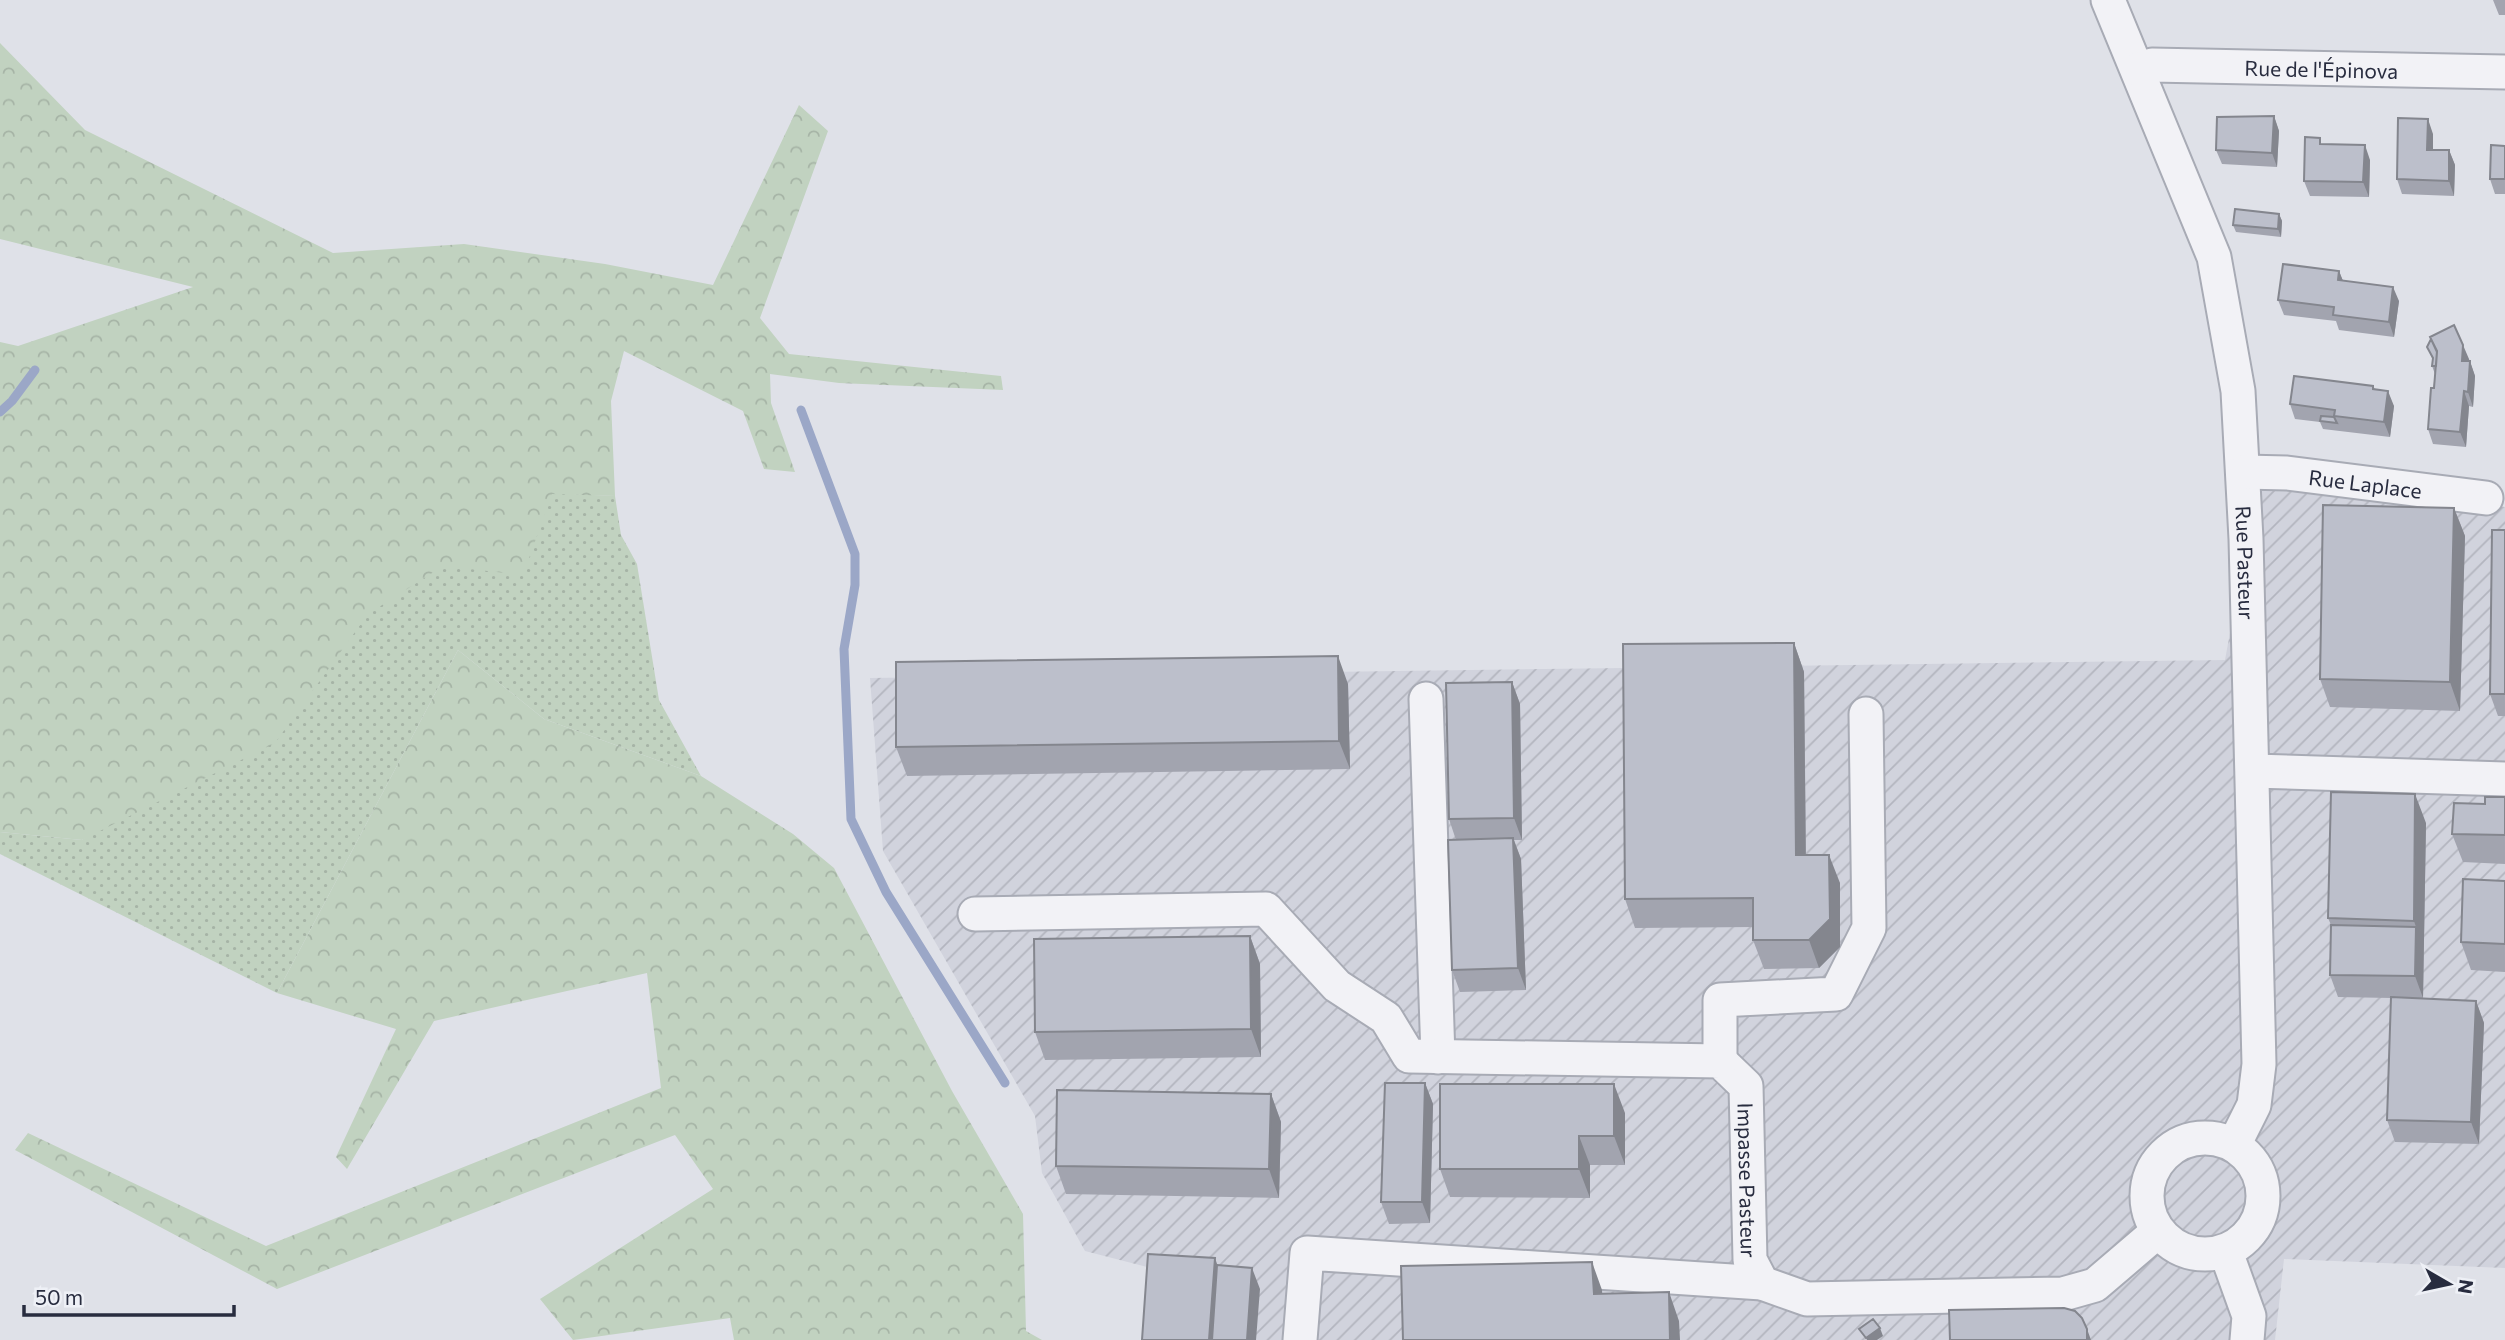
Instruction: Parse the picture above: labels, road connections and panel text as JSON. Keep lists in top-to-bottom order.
{
  "streets": {
    "street": [
      "Rue de l'Épinova",
      "Rue Laplace",
      "Rue Pasteur",
      "Impasse Pasteur"
    ]
  },
  "crossings": [
    ["Rue de l'Épinova", "Rue Pasteur"],
    ["Rue Laplace", "Rue Pasteur"],
    ["Rue Pasteur", "Impasse Pasteur"]
  ],
  "scale_bar": "50 m",
  "north": "right"
}
